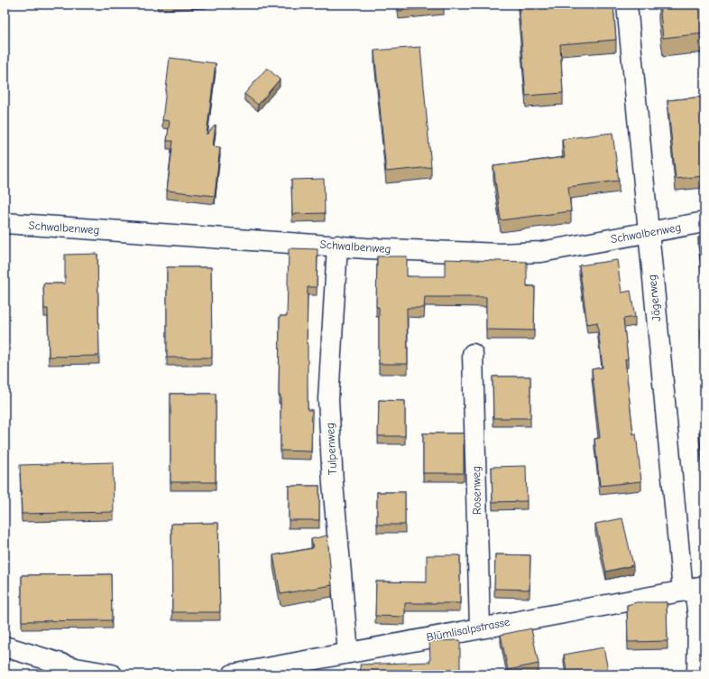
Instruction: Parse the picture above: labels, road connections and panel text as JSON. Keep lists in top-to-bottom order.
{
  "streets": {
    "street": [
      "Schwalbenweg",
      "Jägerweg",
      "Tulpenweg",
      "Rosenweg",
      "Blümlisalpstrasse"
    ]
  },
  "crossings": [
    ["Schwalbenweg", "Jägerweg"],
    ["Schwalbenweg", "Tulpenweg"],
    ["Jägerweg", "Blümlisalpstrasse"],
    ["Tulpenweg", "Blümlisalpstrasse"],
    ["Rosenweg", "Blümlisalpstrasse"]
  ]
}
